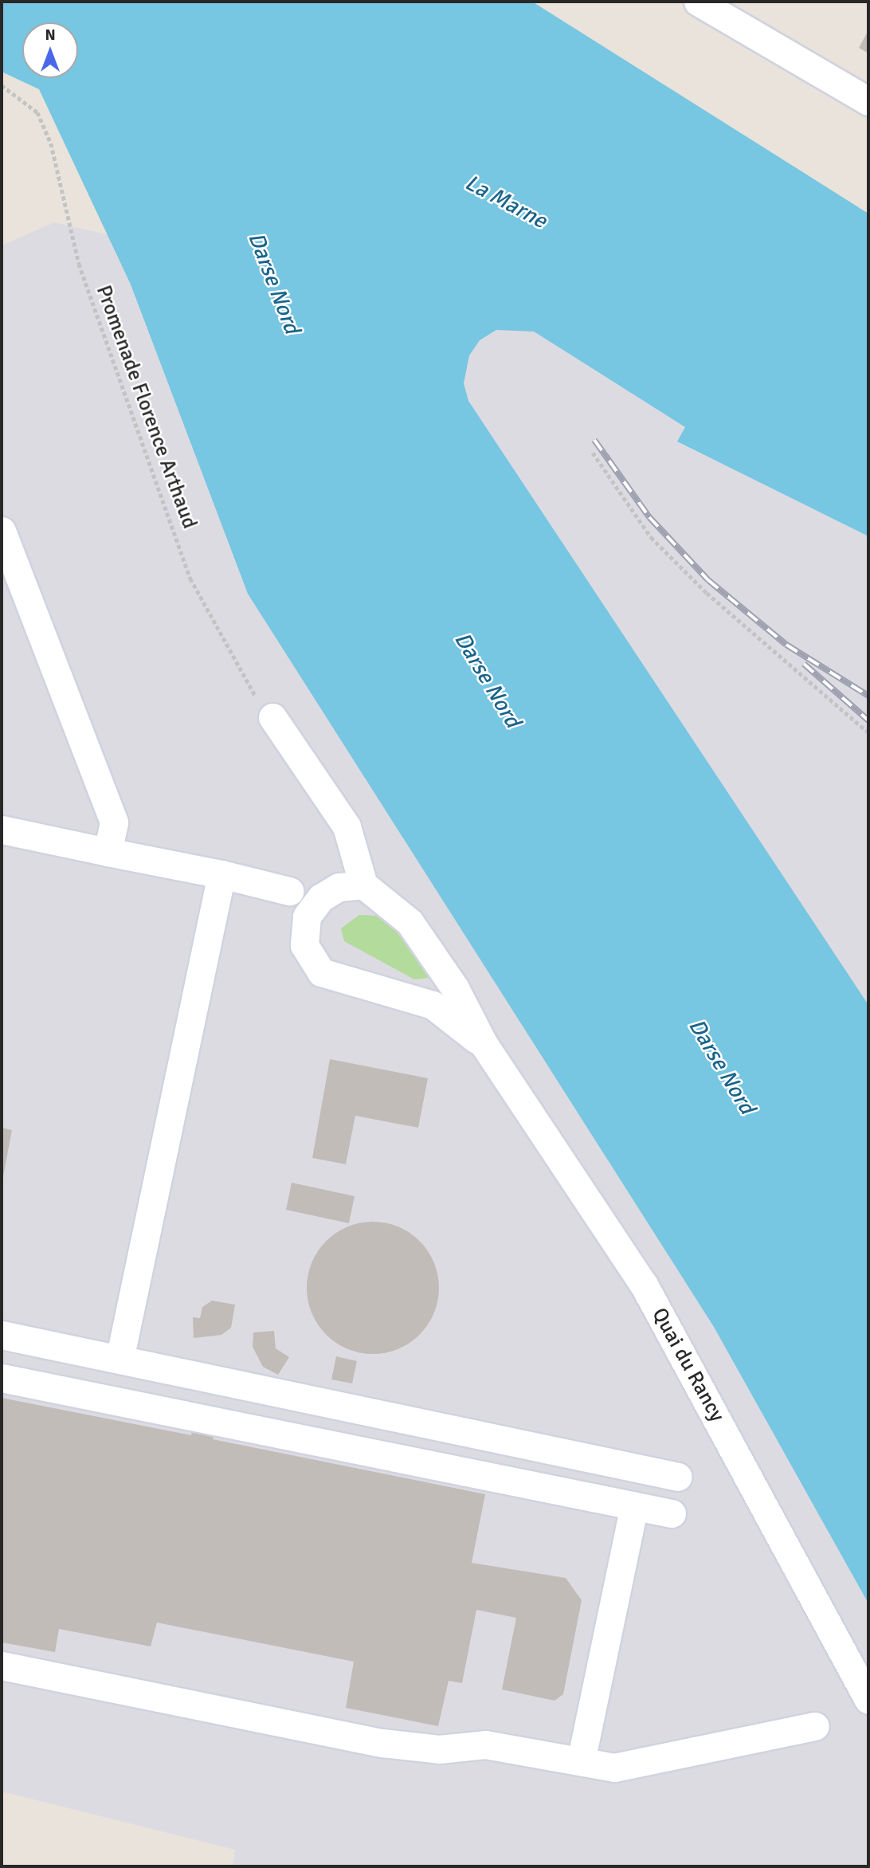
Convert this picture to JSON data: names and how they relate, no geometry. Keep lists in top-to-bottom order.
{
  "streets": {
    "street": ["Quai du Rancy"],
    "path": ["Promenade Florence Arthaud"]
  },
  "water": ["La Marne", "Darse Nord"],
  "north": "top"
}
